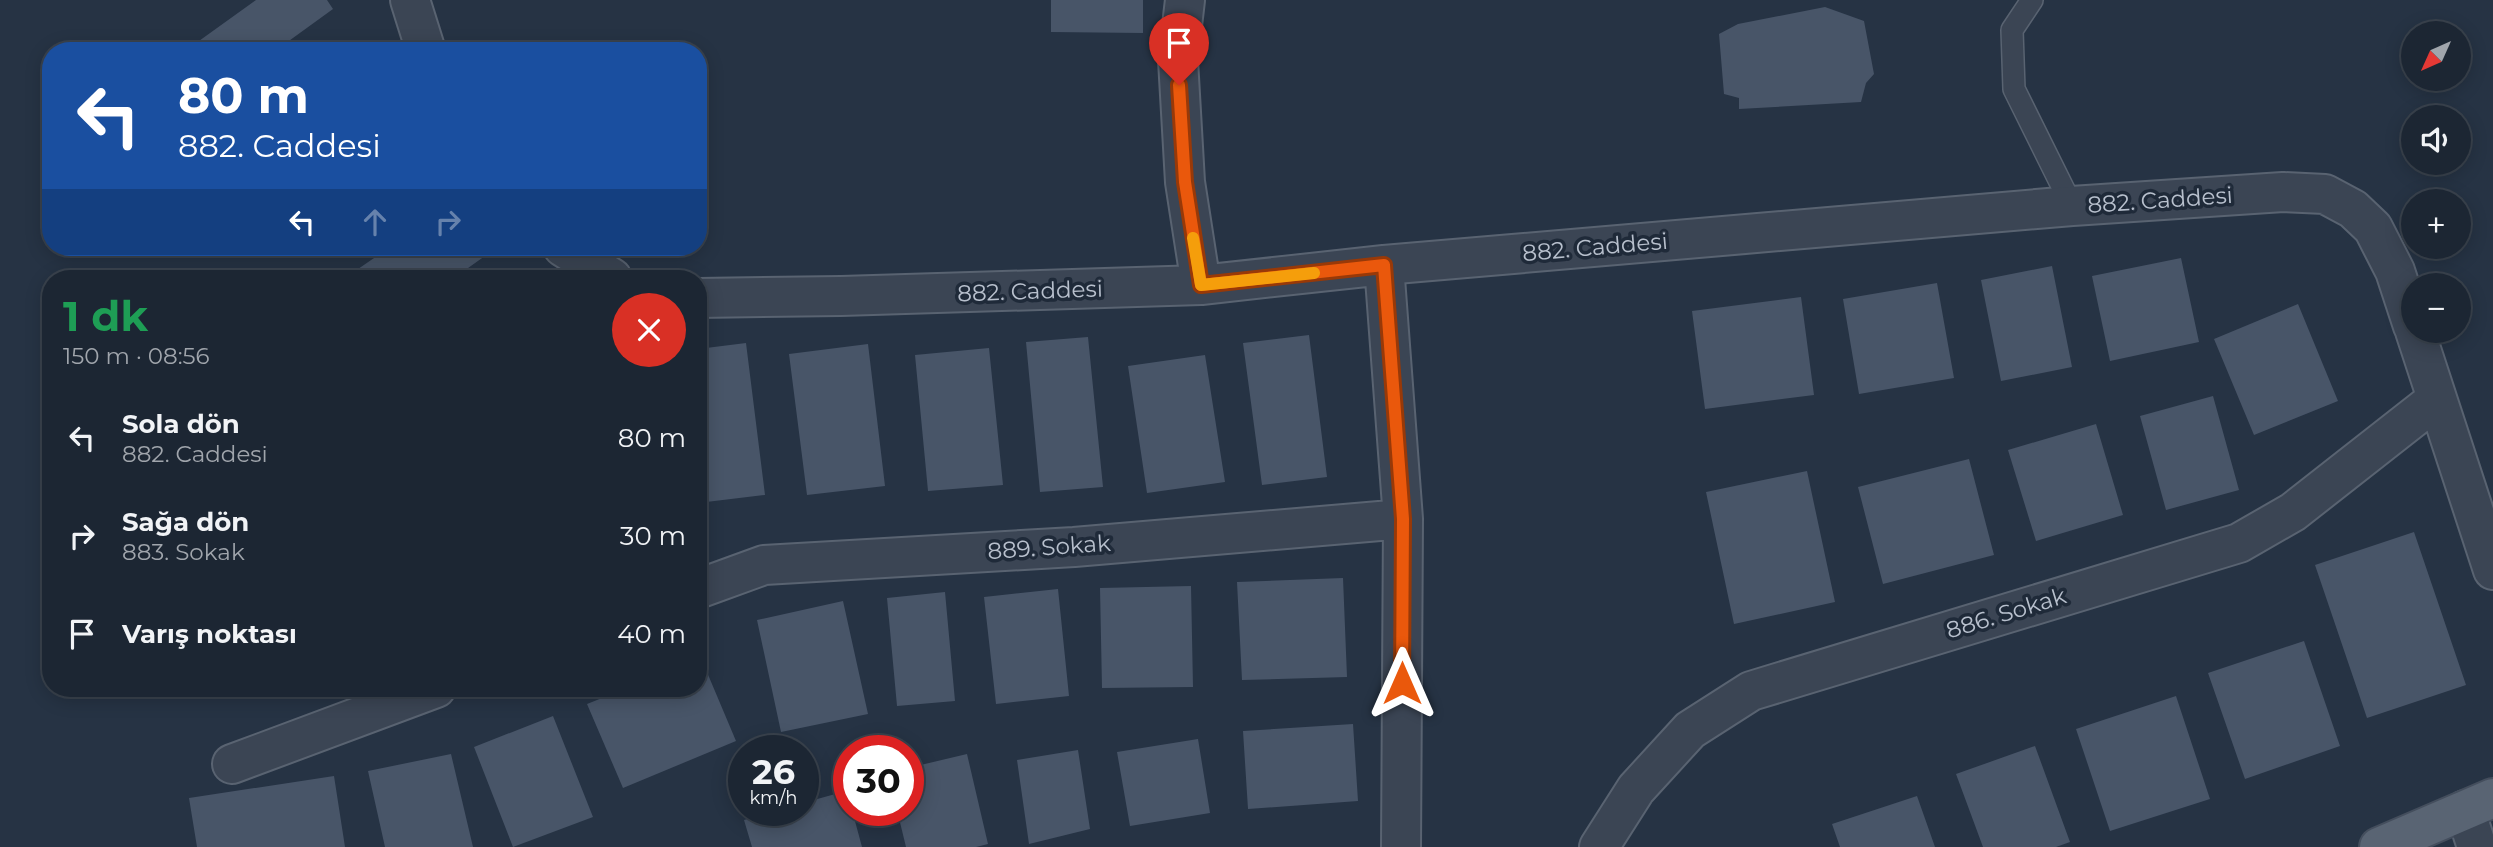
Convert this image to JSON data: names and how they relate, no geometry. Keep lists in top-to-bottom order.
{
  "streets": {
    "street": ["882. Caddesi", "889. Sokak", "886. Sokak"]
  },
  "crossings": [
    ["882. Caddesi", "886. Sokak"]
  ],
  "north": "bottom left",
  "page": {
    "map_buttons": ["+", "−"],
    "turn": ["80 m", "882. Caddesi"],
    "heading": ["1 dk", "150 m · 08:56"],
    "list": [
      {
        "name": "Sola dön",
        "note": "882. Caddesi",
        "value": "80 m"
      },
      {
        "name": "Sağa dön",
        "note": "883. Sokak",
        "value": "30 m"
      },
      {
        "name": "Varış noktası",
        "value": "40 m"
      }
    ],
    "speed": "26 km/h",
    "limit": "30"
  }
}
